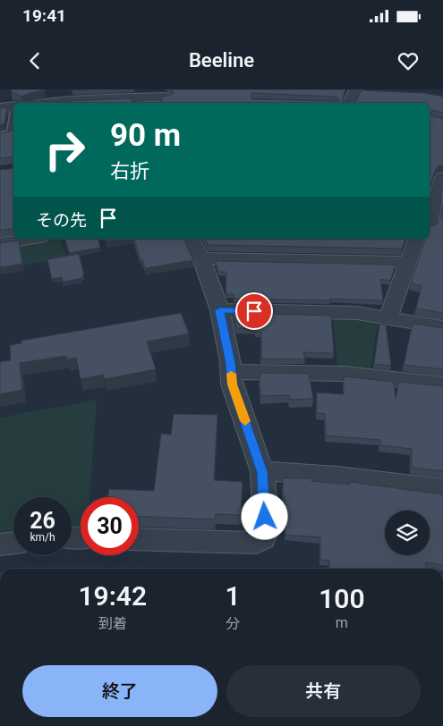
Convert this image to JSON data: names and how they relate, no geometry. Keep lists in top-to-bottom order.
{
  "page": {
    "status": "19:41",
    "header": "Beeline",
    "turn": ["90 m", "右折"],
    "then": "その先",
    "speed": "26 km/h",
    "limit": "30",
    "eta": [
      "19:42",
      "到着",
      "1",
      "分",
      "100",
      "m"
    ],
    "buttons": ["終了", "共有"]
  }
}
